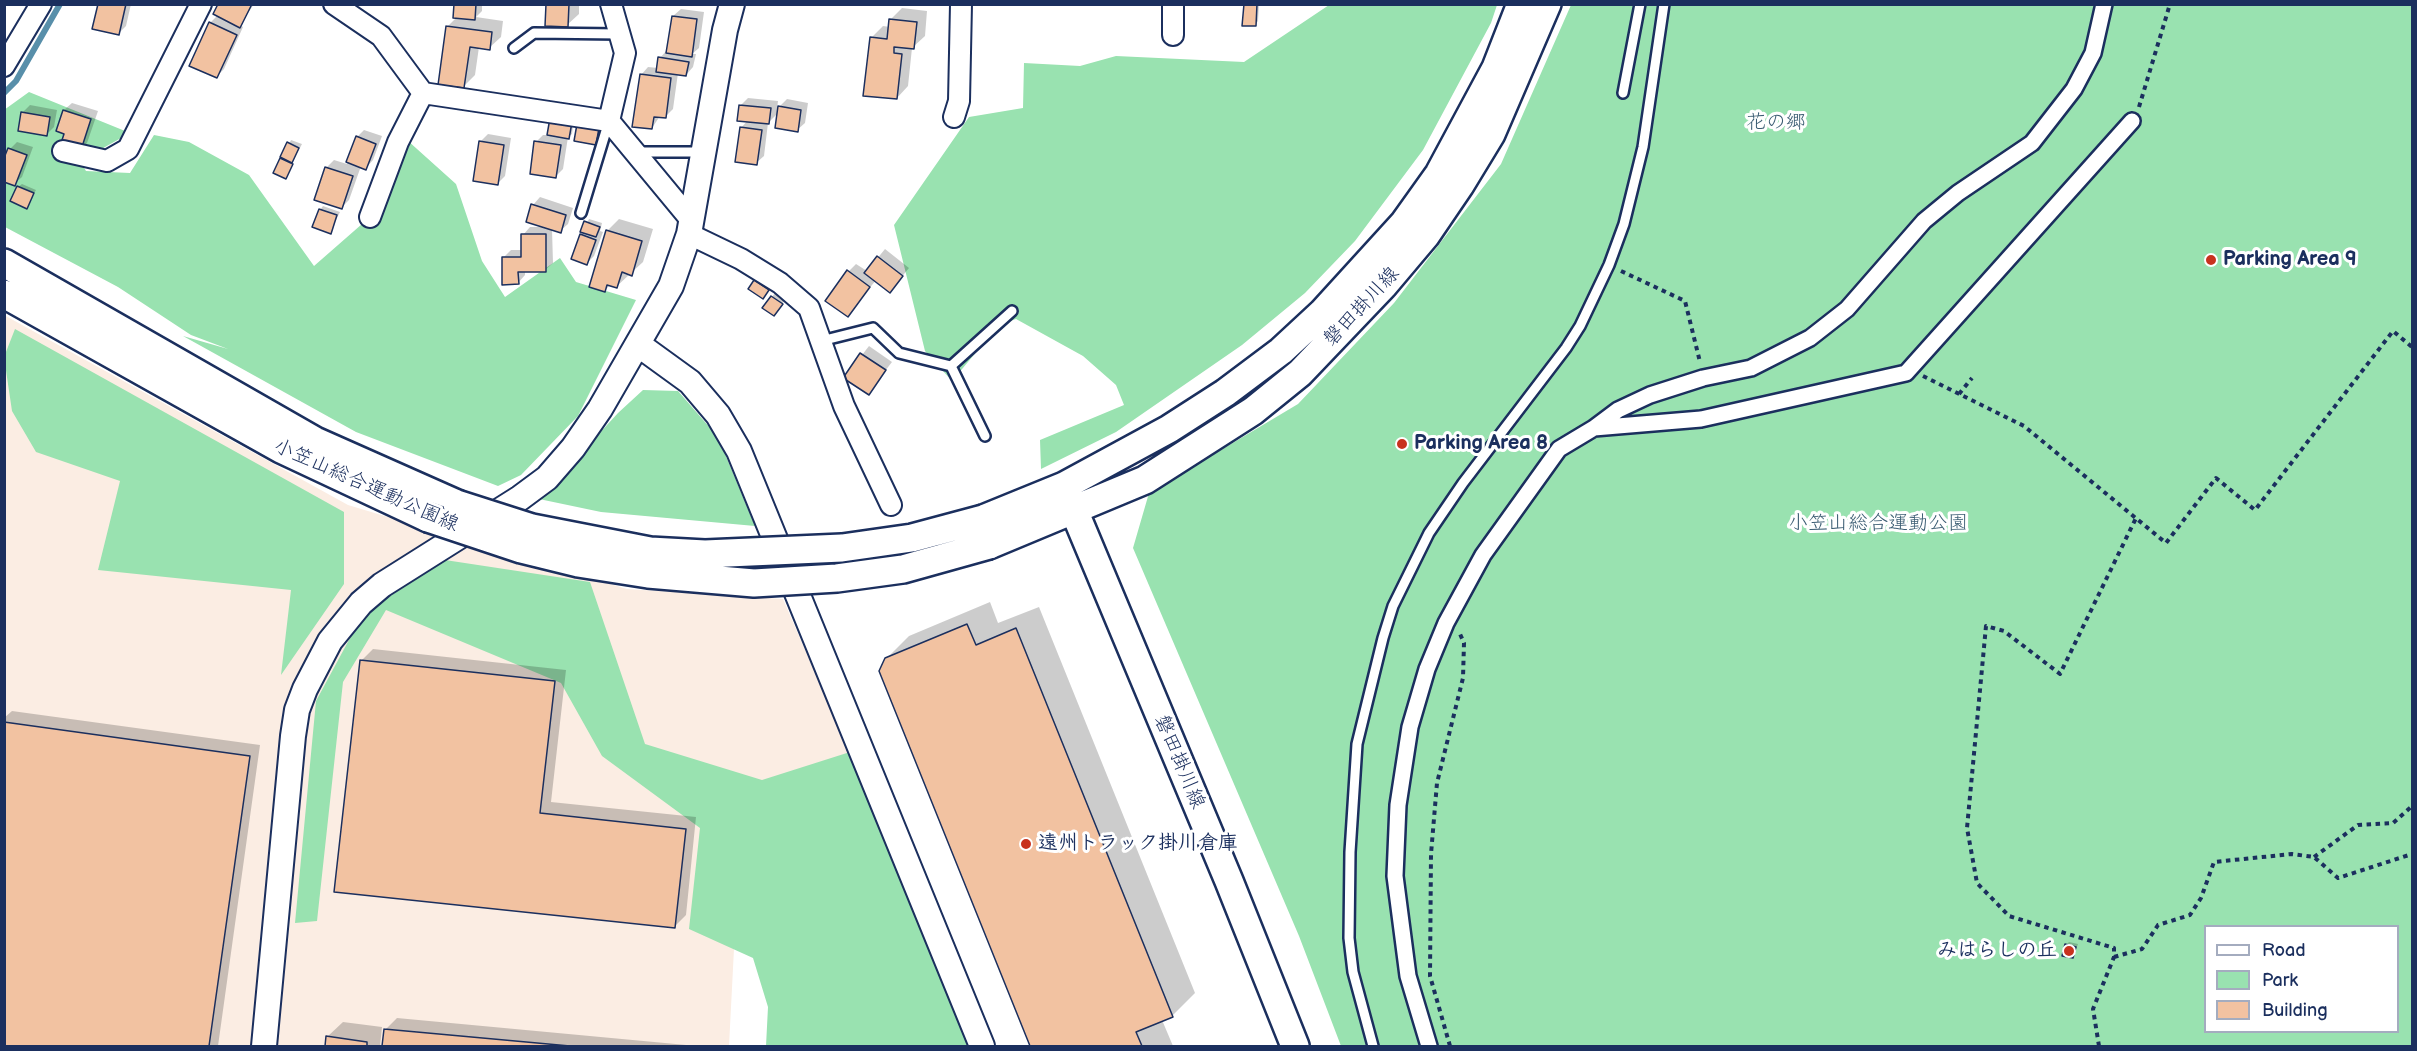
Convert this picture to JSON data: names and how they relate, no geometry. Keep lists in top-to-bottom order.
{
  "streets": {
    "main road": ["磐田掛川線", "小笠山総合運動公園線"]
  },
  "crossings": [
    ["磐田掛川線", "小笠山総合運動公園線"]
  ],
  "parks": ["花の郷", "小笠山総合運動公園"],
  "places": [
    "Parking Area 9",
    "Parking Area 8",
    "遠州トラック掛川倉庫",
    "みはらしの丘"
  ],
  "legend": ["Road", "Park", "Building"]
}
